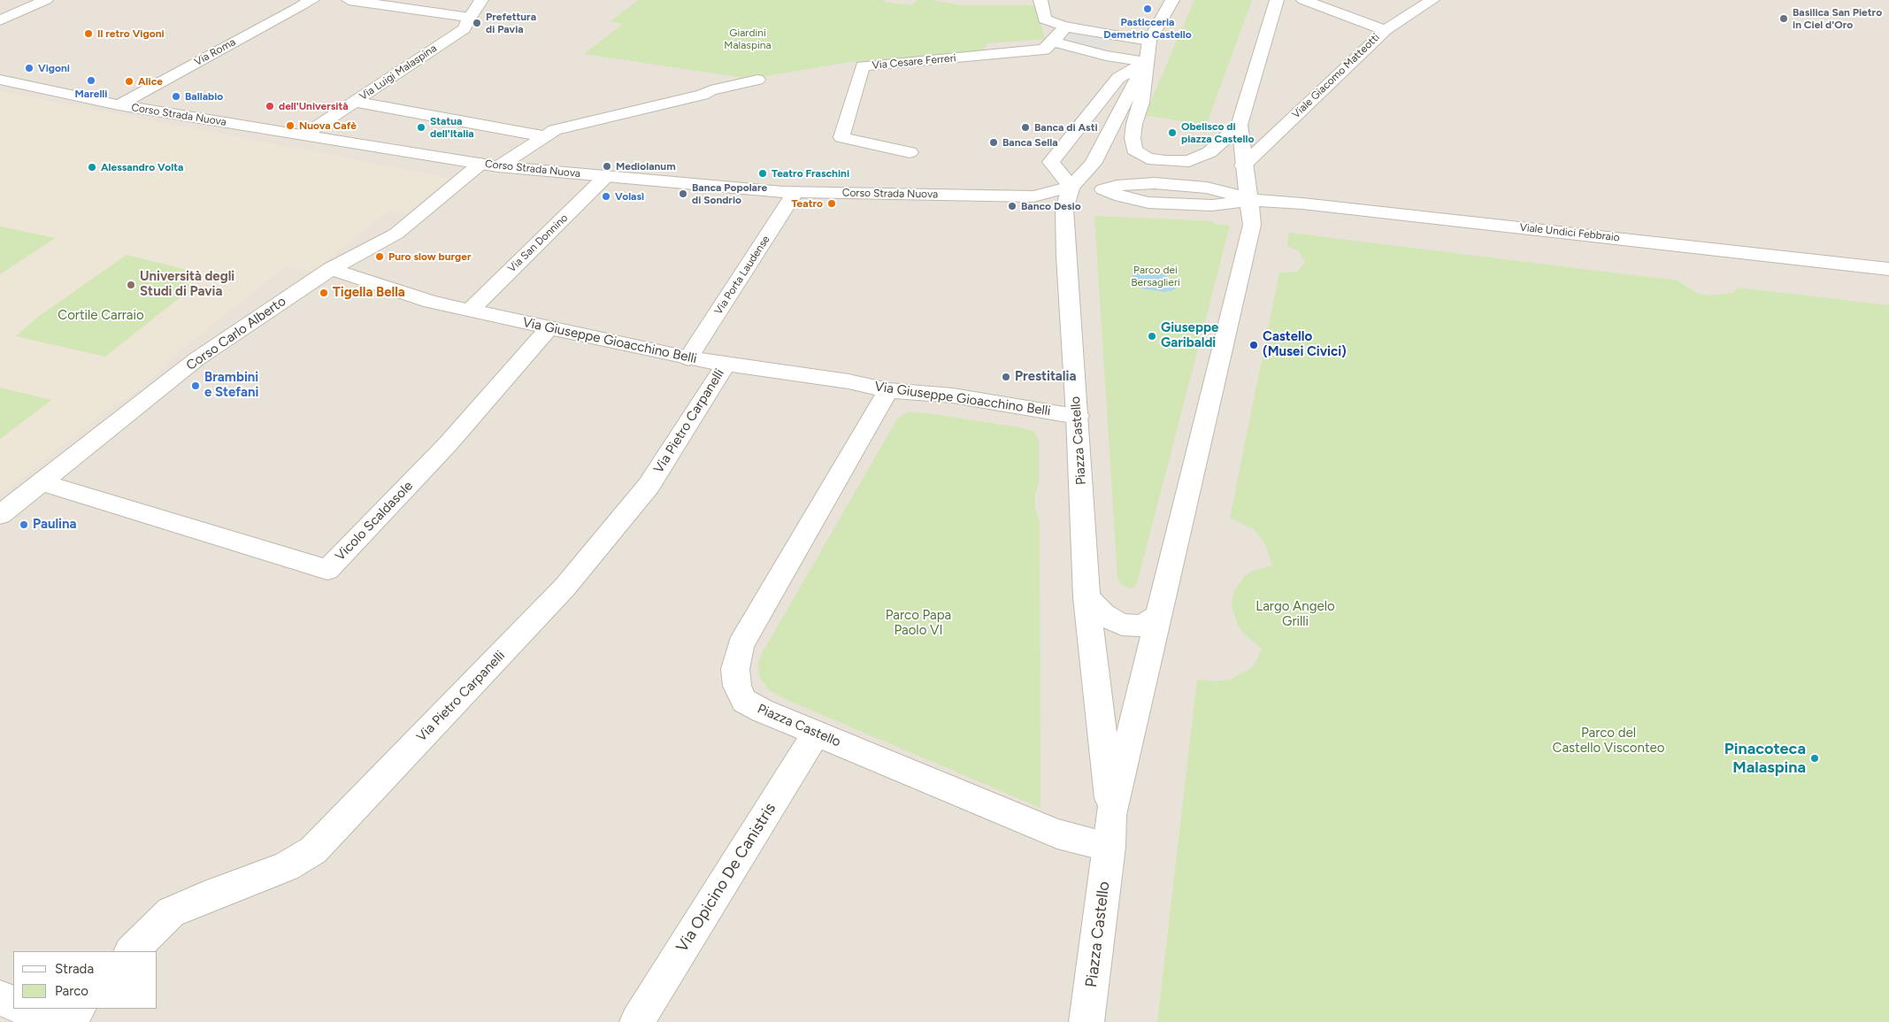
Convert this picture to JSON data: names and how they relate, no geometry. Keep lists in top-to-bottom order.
{
  "streets": {
    "street": [
      "Via Roma",
      "Via Cesare Ferreri",
      "Via Luigi Malaspina",
      "Viale Giacomo Matteotti",
      "Corso Strada Nuova",
      "Viale Undici Febbraio",
      "Via San Donnino",
      "Via Porta Laudense",
      "Corso Carlo Alberto",
      "Via Giuseppe Gioacchino Belli",
      "Via Pietro Carpanelli",
      "Piazza Castello",
      "Vicolo Scaldasole",
      "Via Opicino De Canistris"
    ]
  },
  "crossings": [
    ["Via Roma", "Corso Strada Nuova"],
    ["Via Luigi Malaspina", "Corso Strada Nuova"],
    ["Corso Strada Nuova", "Via San Donnino"],
    ["Corso Strada Nuova", "Via Porta Laudense"],
    ["Corso Strada Nuova", "Corso Carlo Alberto"],
    ["Corso Strada Nuova", "Piazza Castello"],
    ["Viale Undici Febbraio", "Piazza Castello"],
    ["Via San Donnino", "Via Giuseppe Gioacchino Belli"],
    ["Via Porta Laudense", "Via Giuseppe Gioacchino Belli"],
    ["Corso Carlo Alberto", "Via Giuseppe Gioacchino Belli"],
    ["Corso Carlo Alberto", "Vicolo Scaldasole"],
    ["Via Giuseppe Gioacchino Belli", "Via Pietro Carpanelli"],
    ["Via Giuseppe Gioacchino Belli", "Piazza Castello"],
    ["Via Giuseppe Gioacchino Belli", "Vicolo Scaldasole"],
    ["Piazza Castello", "Via Opicino De Canistris"]
  ],
  "parks": [
    "Giardini Malaspina",
    "Parco dei Bersaglieri",
    "Cortile Carraio",
    "Largo Angelo Grilli",
    "Parco Papa Paolo VI",
    "Parco del Castello Visconteo"
  ],
  "places": [
    "Pasticceria Demetrio Castello",
    "Basilica San Pietro in Ciel d'Oro",
    "Prefettura di Pavia",
    "Il retro Vigoni",
    "Vigoni",
    "Marelli",
    "Alice",
    "Ballabio",
    "dell'Università",
    "Nuova Cafè",
    "Statua dell'Italia",
    "Banca di Asti",
    "Obelisco di piazza Castello",
    "Banca Sella",
    "Mediolanum",
    "Alessandro Volta",
    "Teatro Fraschini",
    "Banca Popolare di Sondrio",
    "Volasì",
    "Teatro",
    "Banco Desio",
    "Puro slow burger",
    "Università degli Studi di Pavia",
    "Tigella Bella",
    "Giuseppe Garibaldi",
    "Castello (Musei Civici)",
    "Prestitalia",
    "Brambini e Stefani",
    "Paulina",
    "Pinacoteca Malaspina"
  ],
  "legend": ["Strada", "Parco"]
}
